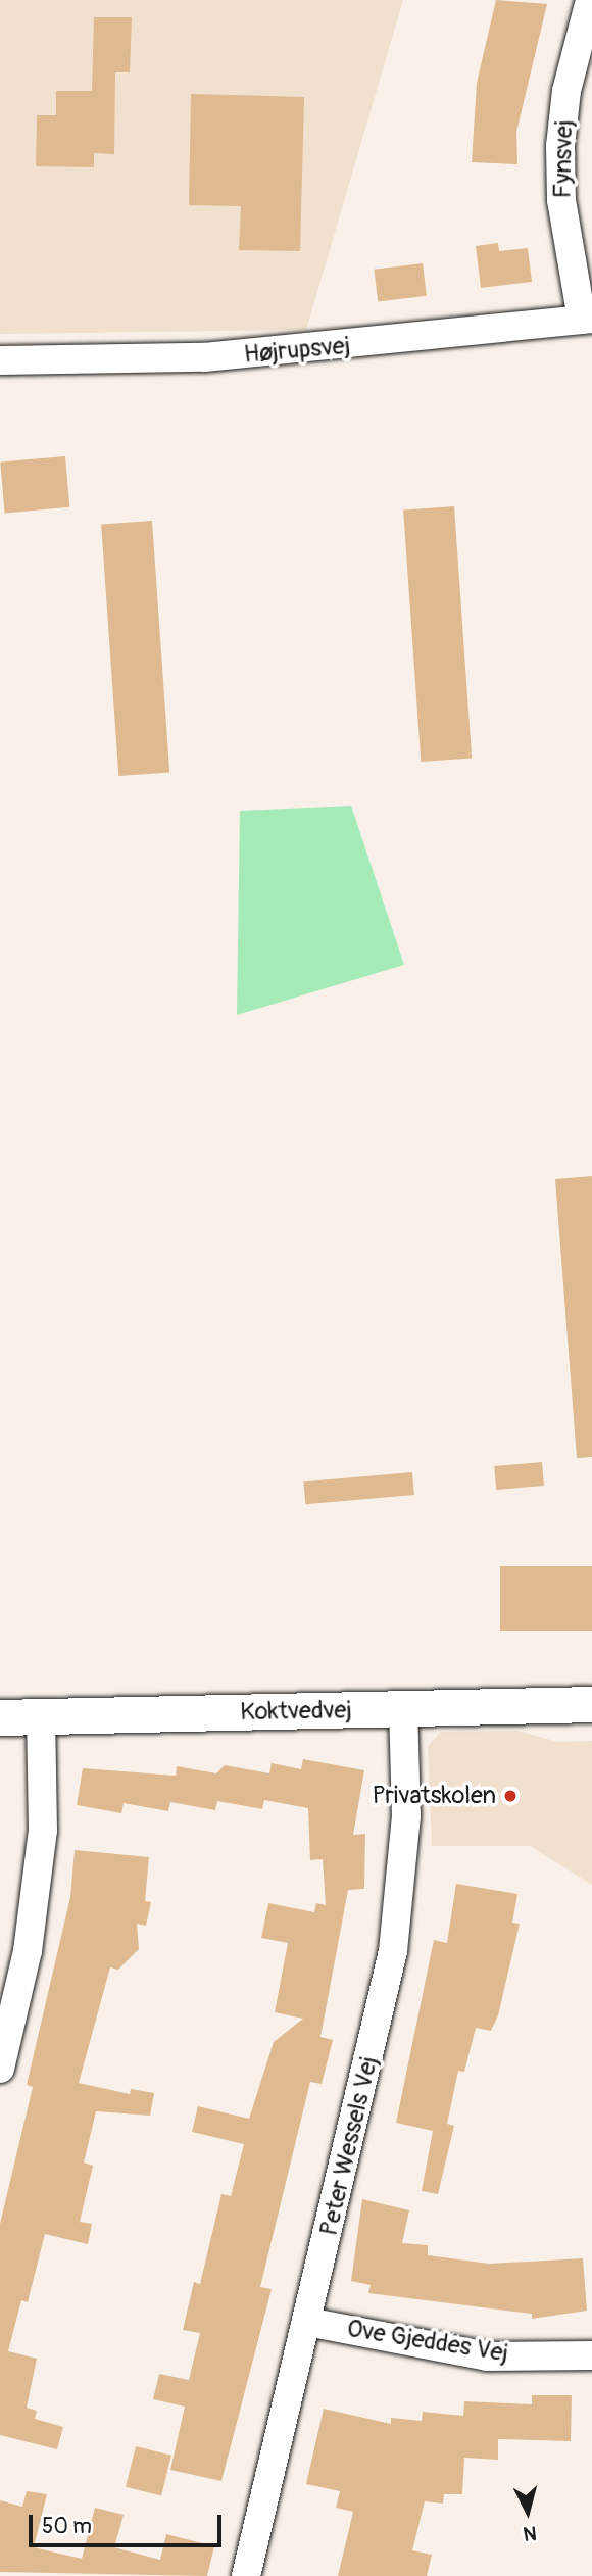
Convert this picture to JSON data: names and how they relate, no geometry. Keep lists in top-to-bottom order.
{
  "streets": {
    "street": [
      "Fynsvej",
      "Højrupsvej",
      "Koktvedvej",
      "Peter Wessels Vej",
      "Ove Gjeddes Vej"
    ]
  },
  "crossings": [
    ["Fynsvej", "Højrupsvej"],
    ["Koktvedvej", "Peter Wessels Vej"],
    ["Peter Wessels Vej", "Ove Gjeddes Vej"]
  ],
  "places": ["Privatskolen"],
  "scale_bar": "50 m",
  "north": "bottom"
}
